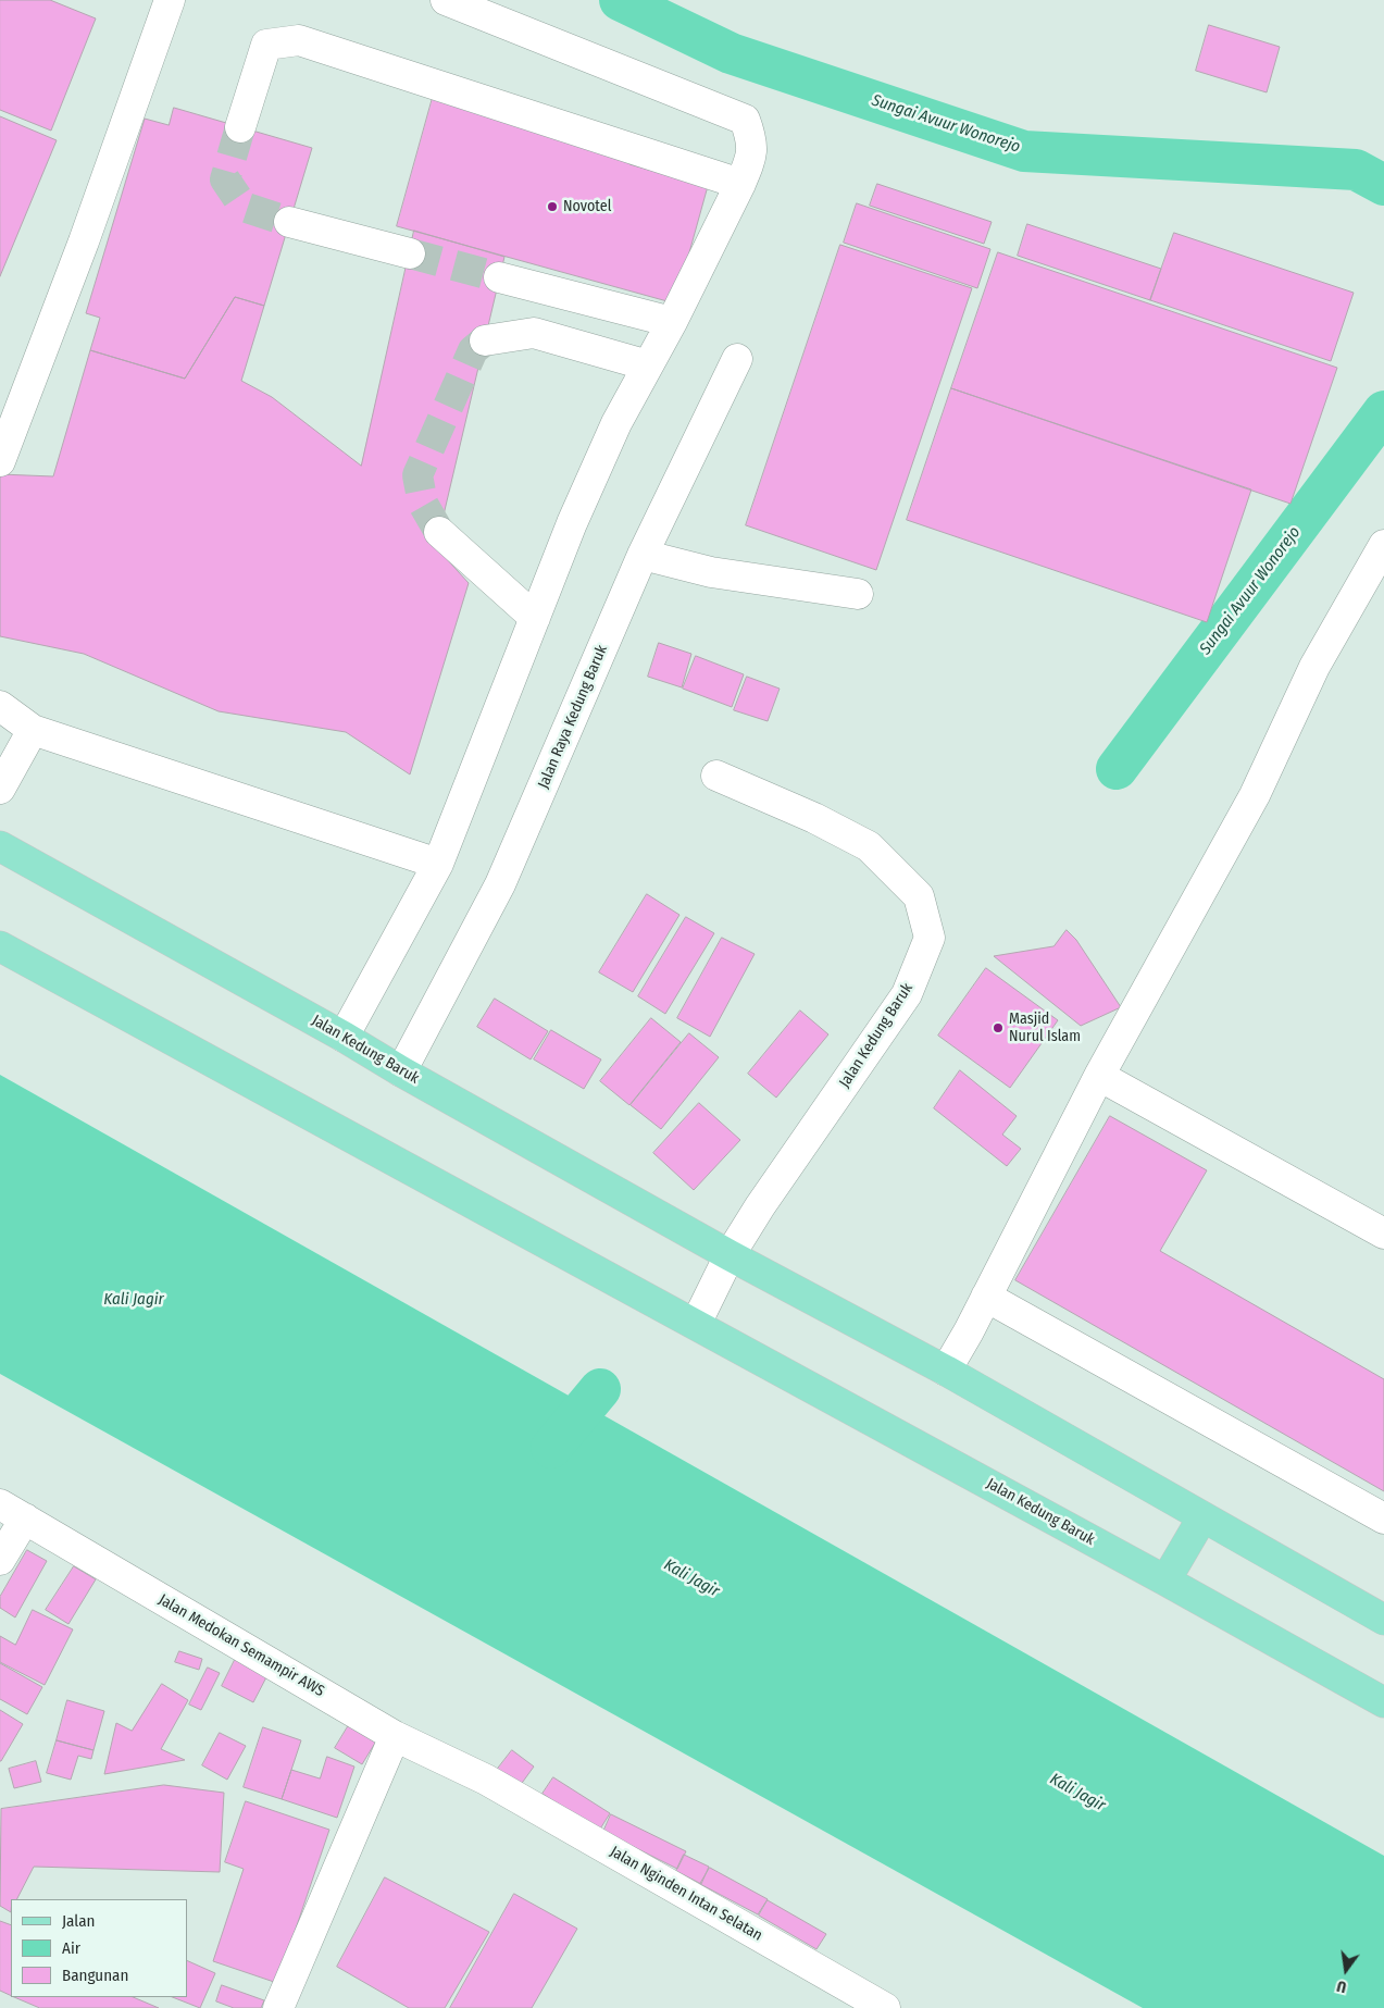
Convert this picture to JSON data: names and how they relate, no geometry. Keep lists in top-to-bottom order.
{
  "streets": {
    "main road": ["Jalan Kedung Baruk"],
    "street": ["Jalan Raya Kedung Baruk", "Jalan Medokan Semampir AWS", "Jalan Nginden Intan Selatan"]
  },
  "crossings": [
    ["Jalan Raya Kedung Baruk", "Jalan Kedung Baruk"],
    ["Jalan Medokan Semampir AWS", "Jalan Nginden Intan Selatan"]
  ],
  "water": ["Sungai Avuur Wonorejo", "Kali Jagir"],
  "places": ["Novotel", "Masjid Nurul Islam"],
  "legend": ["Jalan", "Air", "Bangunan"],
  "north": "bottom"
}
